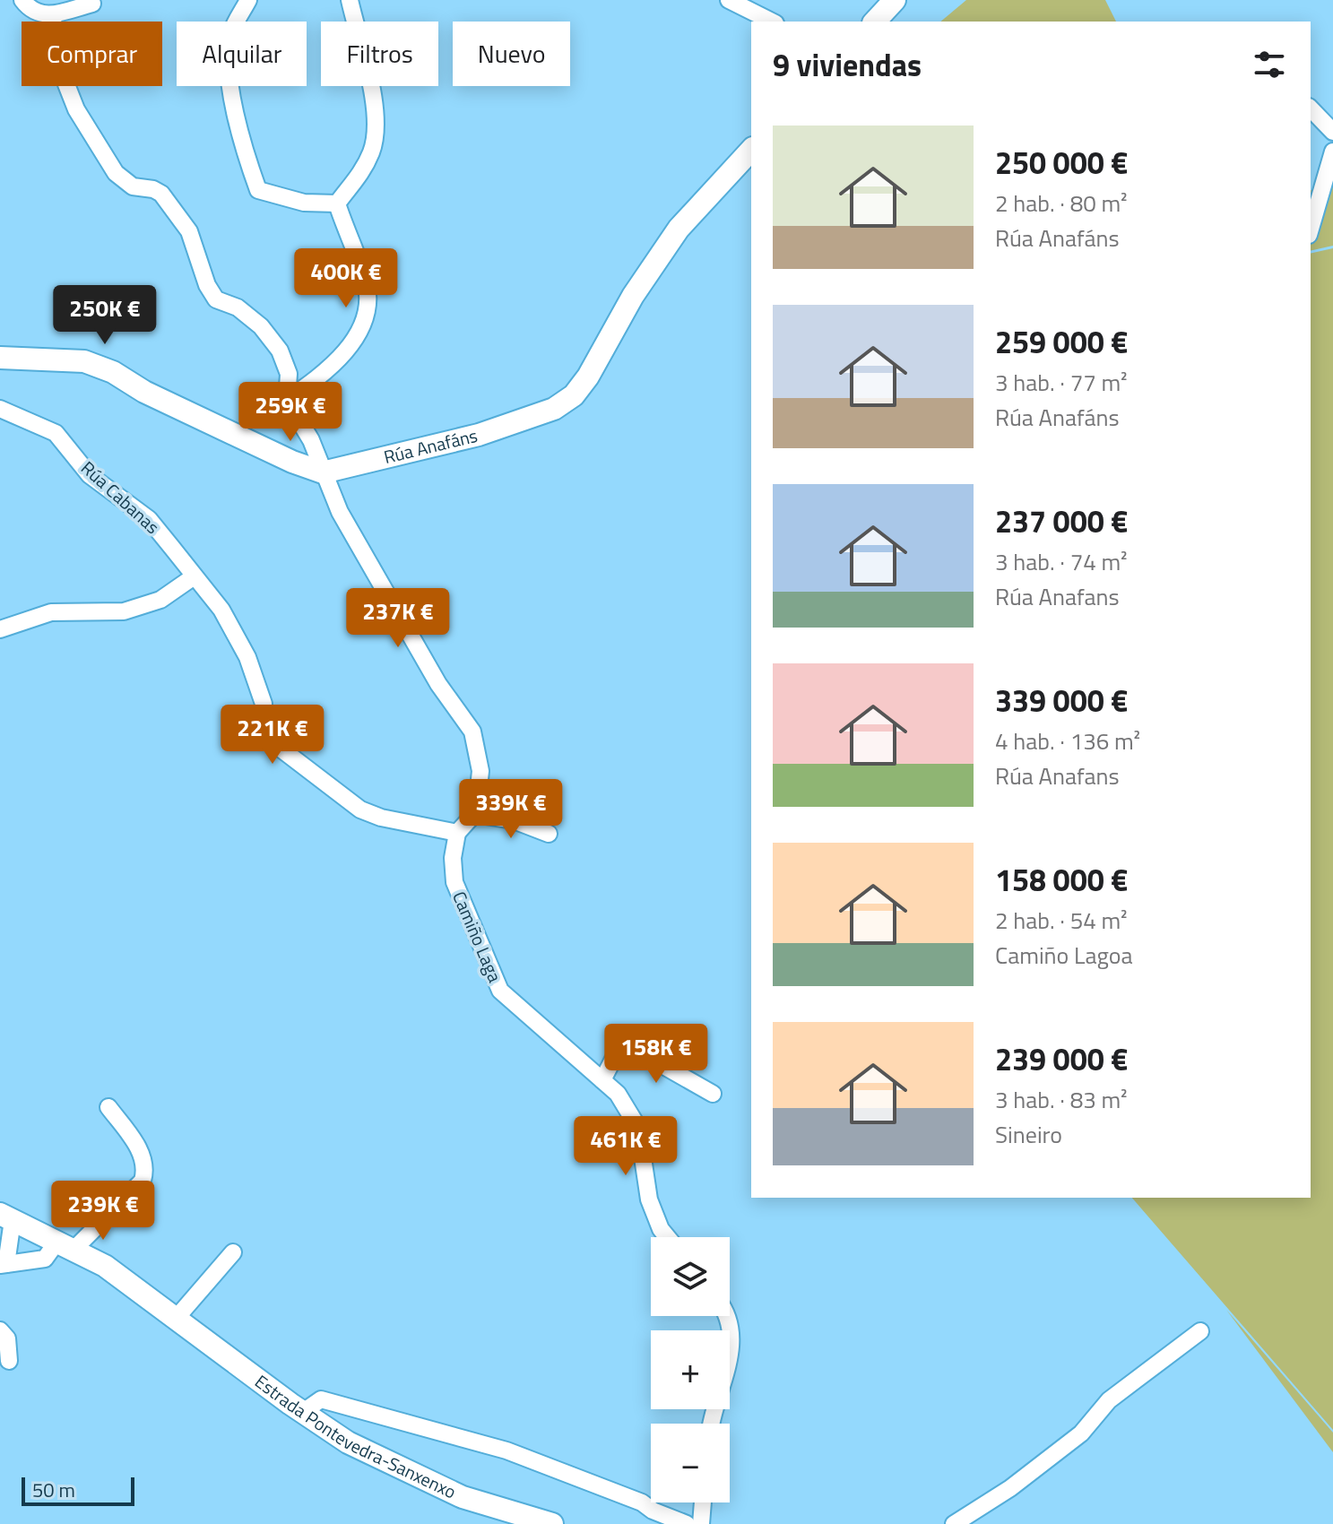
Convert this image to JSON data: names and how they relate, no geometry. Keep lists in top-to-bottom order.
{
  "streets": {
    "street": [
      "Rúa Anafáns",
      "Rúa Cabanas",
      "Camiño Laga",
      "Estrada Pontevedra-Sanxenxo"
    ]
  },
  "crossings": [
    ["Rúa Cabanas", "Camiño Laga"]
  ],
  "scale_bar": "50 m",
  "page": {
    "chip": [
      "Comprar",
      "Alquilar",
      "Filtros",
      "Nuevo"
    ],
    "heading": "9 viviendas",
    "list": [
      {
        "name": "250 000 €",
        "note": "2 hab. · 80 m² · Rúa Anafáns"
      },
      {
        "name": "259 000 €",
        "note": "3 hab. · 77 m² · Rúa Anafáns"
      },
      {
        "name": "237 000 €",
        "note": "3 hab. · 74 m² · Rúa Anafans"
      },
      {
        "name": "339 000 €",
        "note": "4 hab. · 136 m² · Rúa Anafans"
      },
      {
        "name": "158 000 €",
        "note": "2 hab. · 54 m² · Camiño Lagoa"
      },
      {
        "name": "239 000 €",
        "note": "3 hab. · 83 m² · Sineiro"
      }
    ],
    "price": [
      "400K €",
      "250K €",
      "259K €",
      "237K €",
      "221K €",
      "339K €",
      "158K €",
      "461K €",
      "239K €"
    ],
    "map_buttons": ["+", "−"],
    "scale": "50 m"
  }
}
